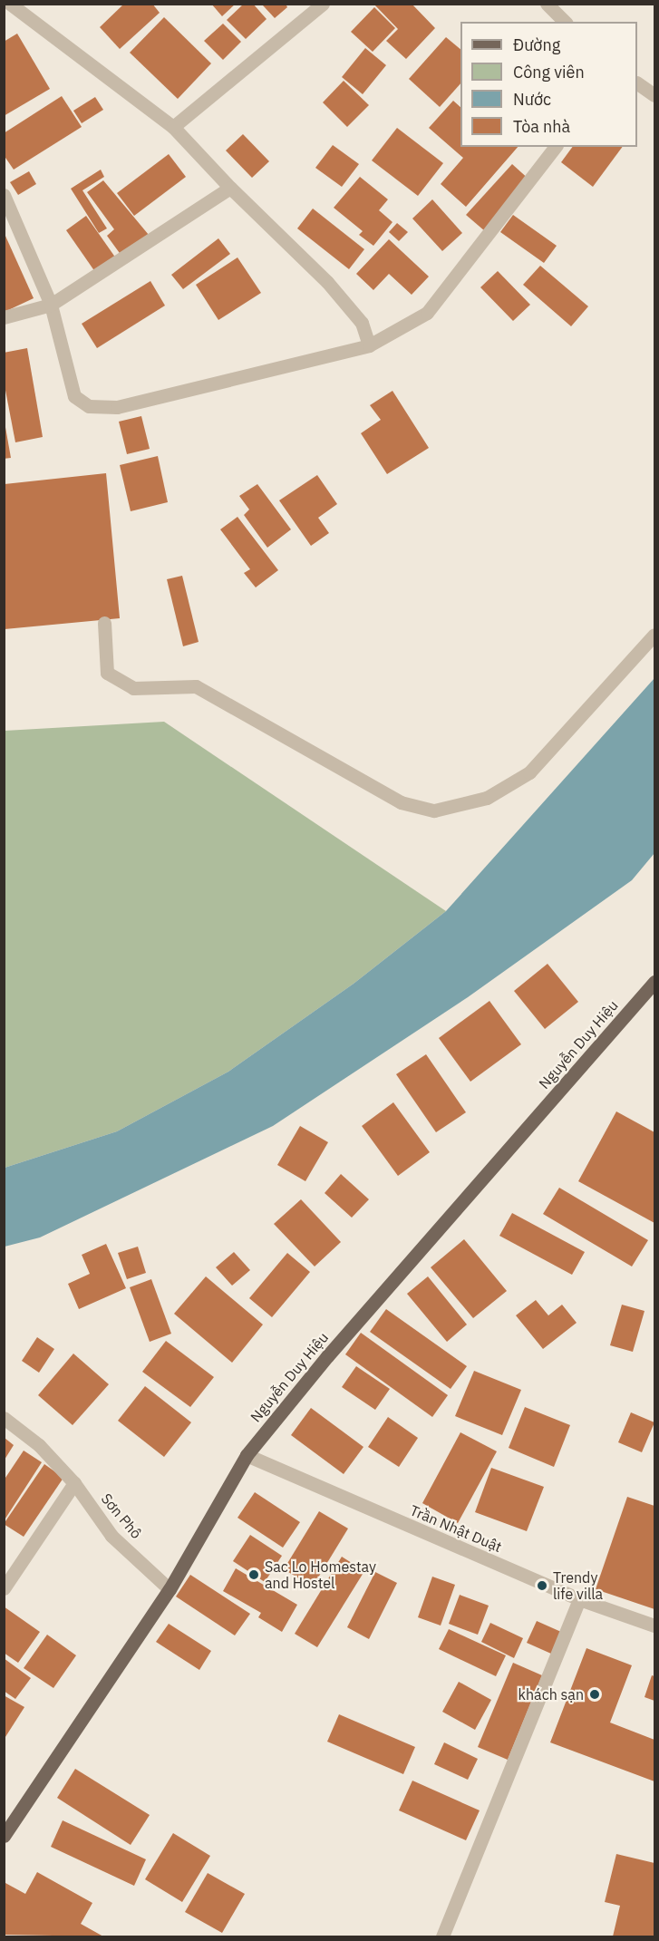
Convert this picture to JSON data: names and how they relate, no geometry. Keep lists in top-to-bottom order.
{
  "streets": {
    "main road": ["Nguyễn Duy Hiệu"],
    "street": ["Sơn Phô", "Trần Nhật Duật"]
  },
  "crossings": [
    ["Nguyễn Duy Hiệu", "Sơn Phô"],
    ["Nguyễn Duy Hiệu", "Trần Nhật Duật"]
  ],
  "places": ["Sac Lo Homestay and Hostel", "Trendy life villa", "khách sạn"],
  "legend": [
    "Đường",
    "Công viên",
    "Nước",
    "Tòa nhà"
  ]
}
